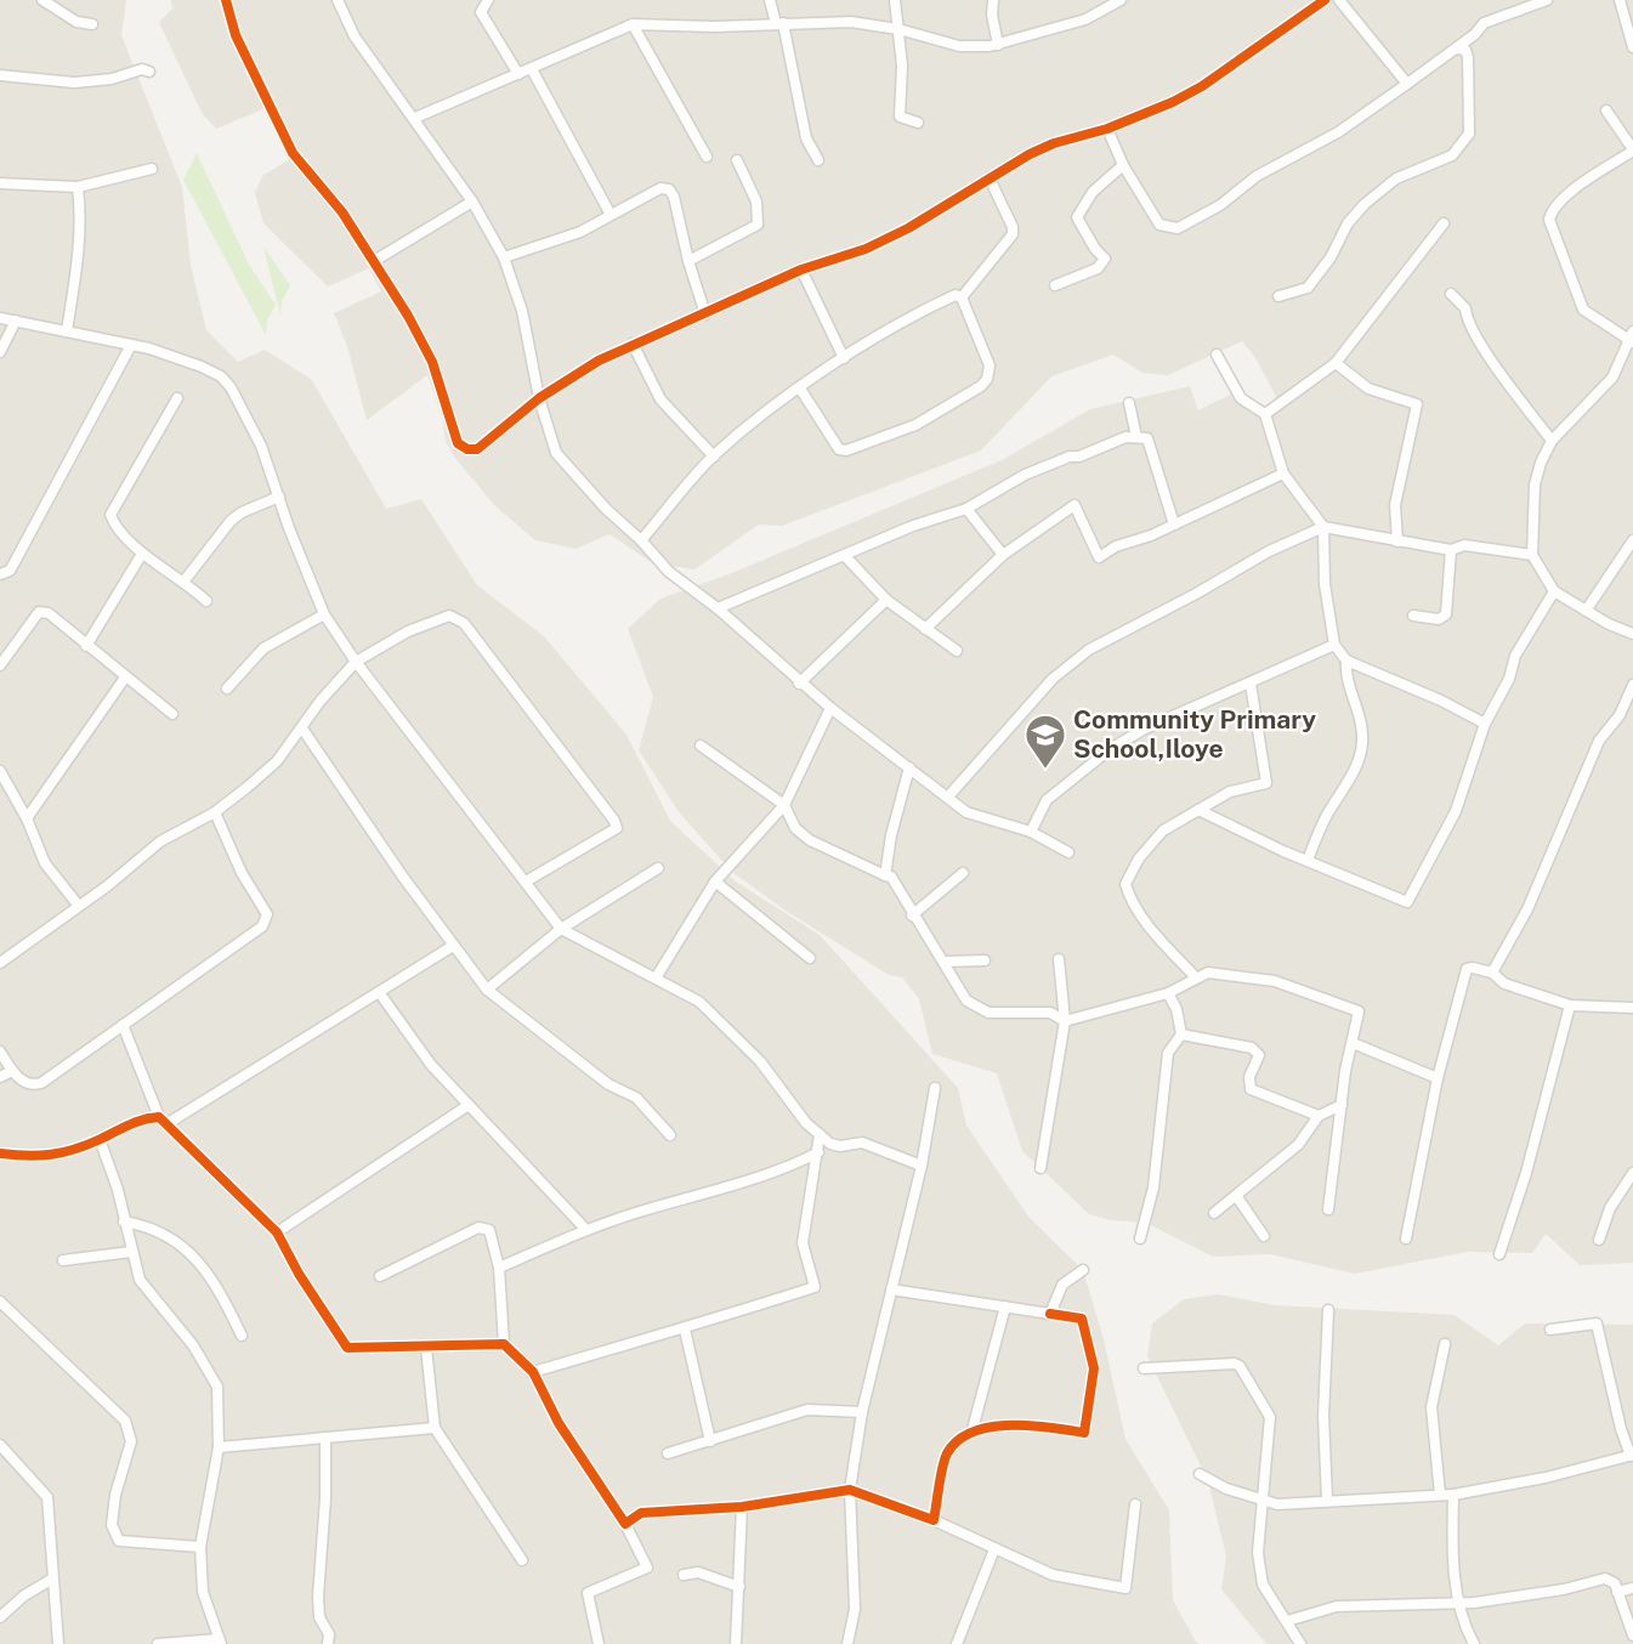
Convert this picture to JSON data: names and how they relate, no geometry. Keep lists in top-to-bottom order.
{
  "places": {
    "school or university": ["Community Primary School,Iloye"]
  }
}
